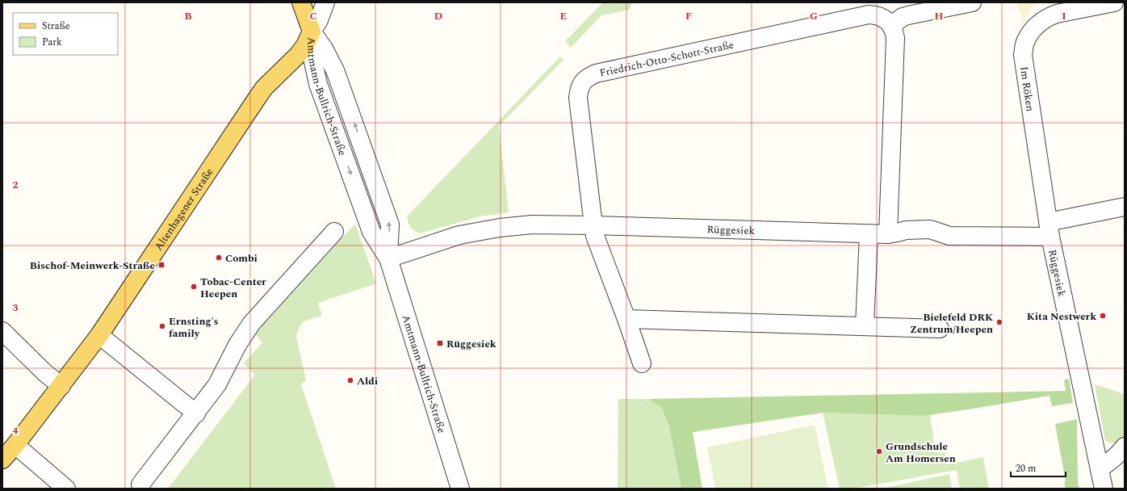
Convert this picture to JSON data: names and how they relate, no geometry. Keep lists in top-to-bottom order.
{
  "streets": {
    "main road": ["Altenhagener Straße"],
    "street": [
      "Friedrich-Otto-Schott-Straße",
      "Im Röken",
      "Amtmann-Bullrich-Straße",
      "Rüggesiek"
    ]
  },
  "crossings": [
    ["Friedrich-Otto-Schott-Straße", "Rüggesiek"],
    ["Im Röken", "Rüggesiek"],
    ["Amtmann-Bullrich-Straße", "Altenhagener Straße"],
    ["Amtmann-Bullrich-Straße", "Rüggesiek"]
  ],
  "places": {
    "other": [
      "Combi",
      "Tobac-Center Heepen",
      "Kita Nestwerk",
      "Bielefeld DRK Zentrum/Heepen",
      "Ernsting's family",
      "Aldi",
      "Grundschule Am Homersen"
    ],
    "transit": ["Bischof-Meinwerk-Straße", "Rüggesiek"]
  },
  "legend": ["Straße", "Park"],
  "scale_bar": "20 m",
  "grid": {
    "columns": [
      "B",
      "C",
      "D",
      "E",
      "F",
      "G",
      "H",
      "I"
    ],
    "rows": ["2", "3", "4"]
  }
}
